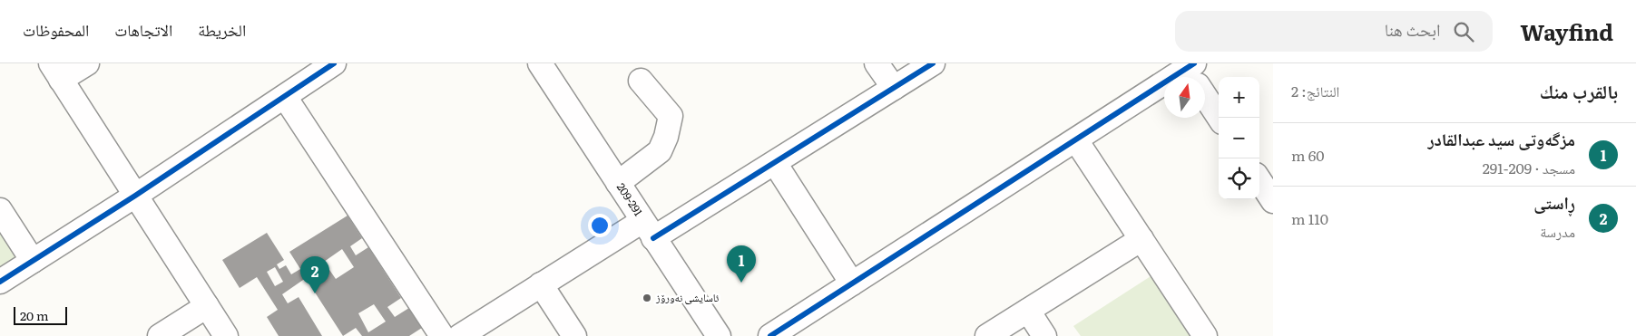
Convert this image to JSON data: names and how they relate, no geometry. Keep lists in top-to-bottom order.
{
  "streets": {
    "street": ["209-291"]
  },
  "places": ["ئاسایشی نەورۆز"],
  "scale_bar": "20 m",
  "north": "top",
  "page": {
    "header": "Wayfind",
    "search": "ابحث هنا",
    "nav": ["الخريطة", "الاتجاهات", "المحفوظات"],
    "heading": ["بالقرب منك", "النتائج: 2"],
    "map_buttons": ["+", "−"],
    "list": [
      {
        "mark": "1",
        "name": "مزگەوتی سید عبدالقادر",
        "note": "مسجد · 209-291",
        "value": "60 m"
      },
      {
        "mark": "2",
        "name": "ڕاستی",
        "note": "مدرسة",
        "value": "110 m"
      }
    ],
    "pins": ["1", "2"],
    "scale": "20 m"
  }
}
